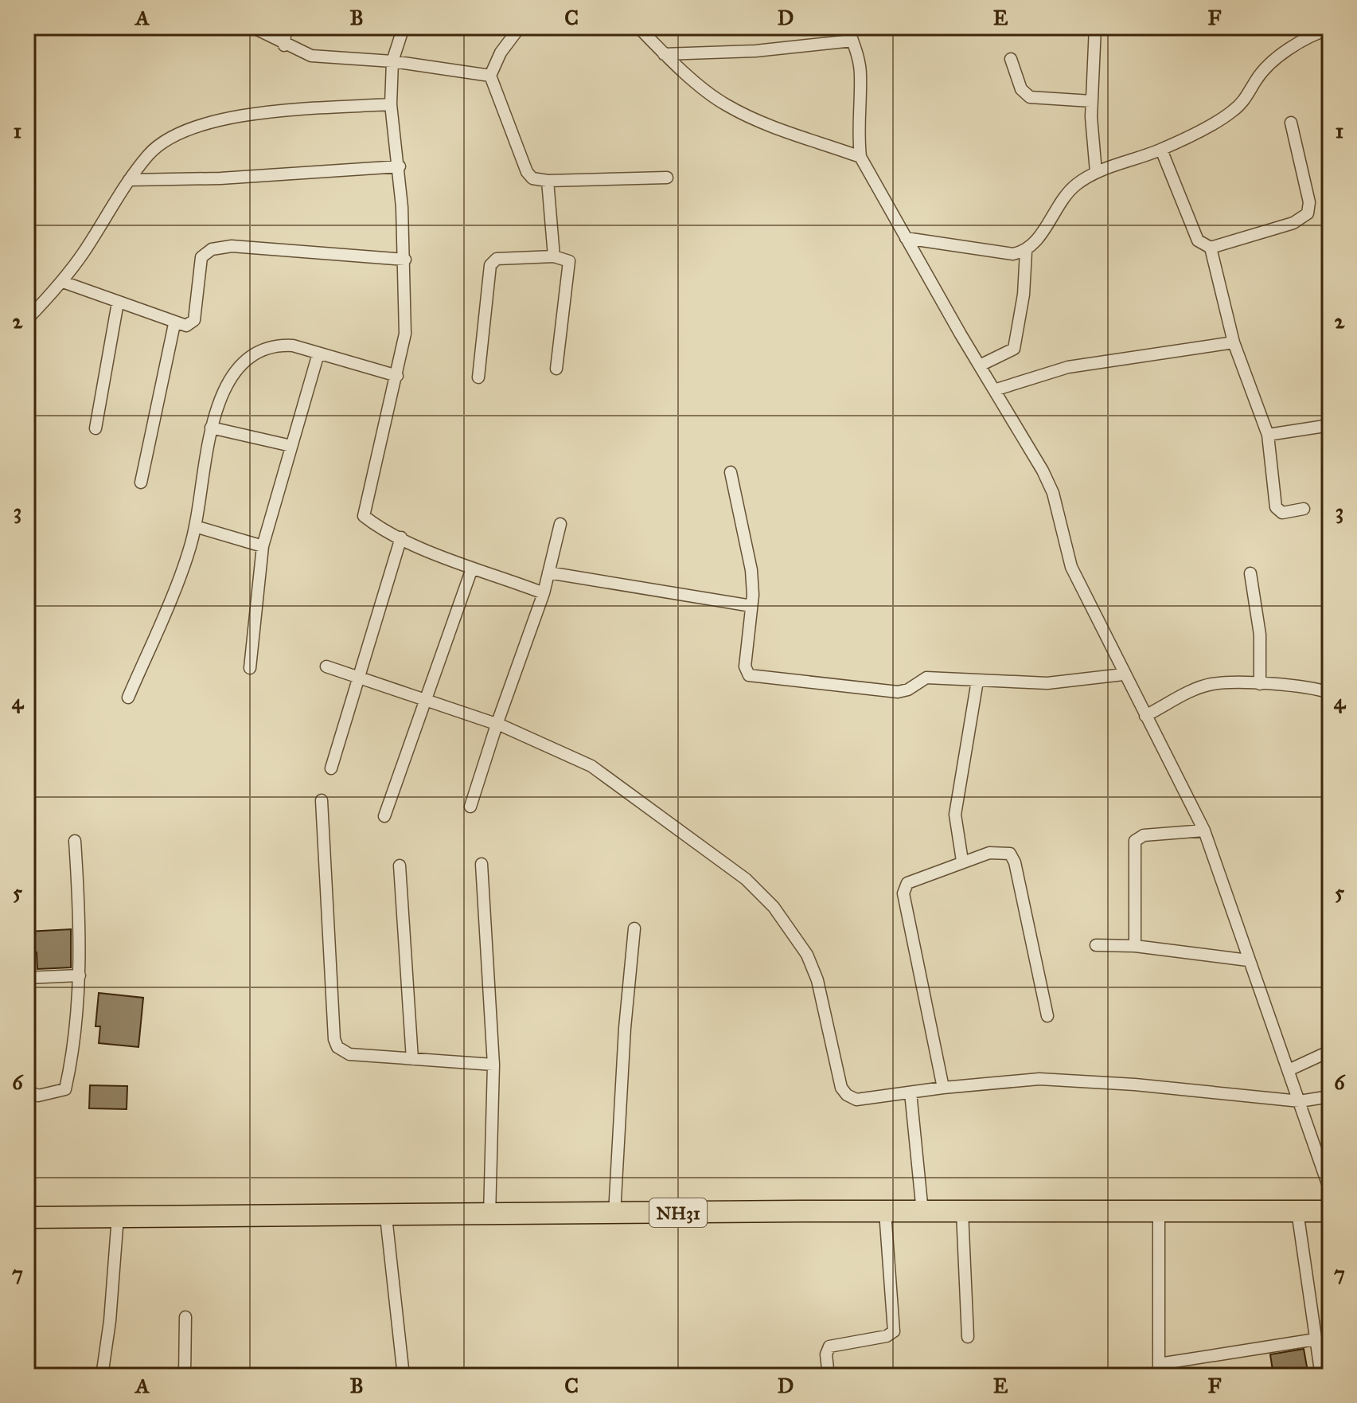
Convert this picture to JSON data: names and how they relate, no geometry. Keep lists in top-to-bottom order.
{
  "streets": {
    "highway": ["NH31"]
  },
  "grid": {
    "columns": [
      "A",
      "B",
      "C",
      "D",
      "E",
      "F"
    ],
    "rows": [
      "1",
      "2",
      "3",
      "4",
      "5",
      "6",
      "7"
    ]
  }
}
